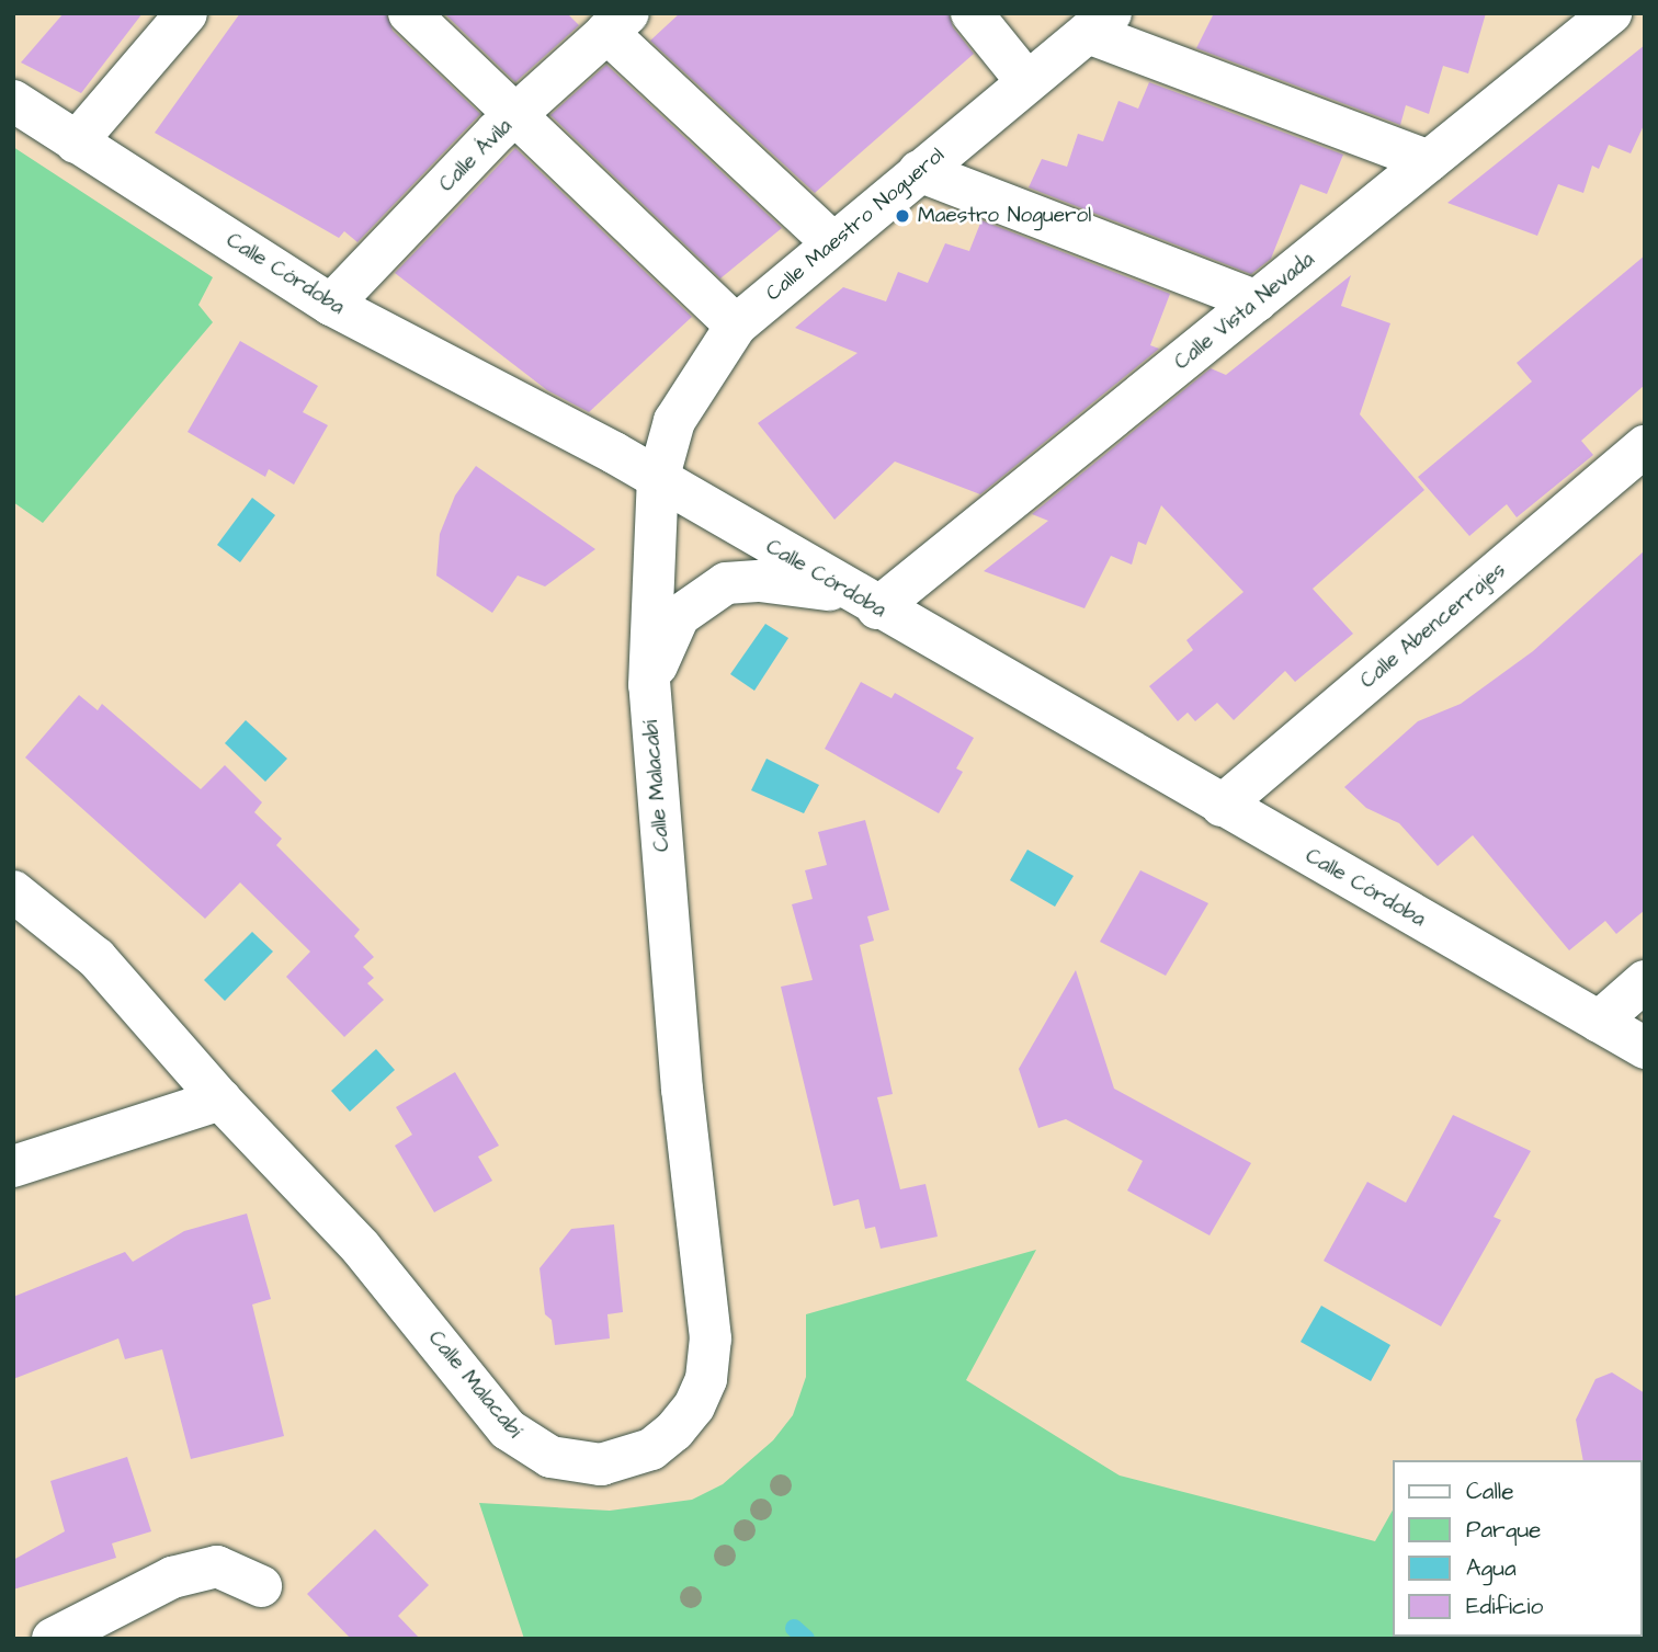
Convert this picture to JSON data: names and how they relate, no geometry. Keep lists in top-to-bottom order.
{
  "streets": {
    "street": [
      "Calle Ávila",
      "Calle Maestro Noguerol",
      "Calle Córdoba",
      "Calle Vista Nevada",
      "Calle Abencerrajes",
      "Calle Malacabí"
    ]
  },
  "crossings": [
    ["Calle Ávila", "Calle Córdoba"],
    ["Calle Maestro Noguerol", "Calle Córdoba"],
    ["Calle Maestro Noguerol", "Calle Malacabí"],
    ["Calle Córdoba", "Calle Vista Nevada"],
    ["Calle Córdoba", "Calle Abencerrajes"],
    ["Calle Córdoba", "Calle Malacabí"],
    ["Calle Vista Nevada", "Calle Malacabí"]
  ],
  "places": ["Maestro Noguerol"],
  "legend": [
    "Calle",
    "Parque",
    "Agua",
    "Edificio"
  ]
}
